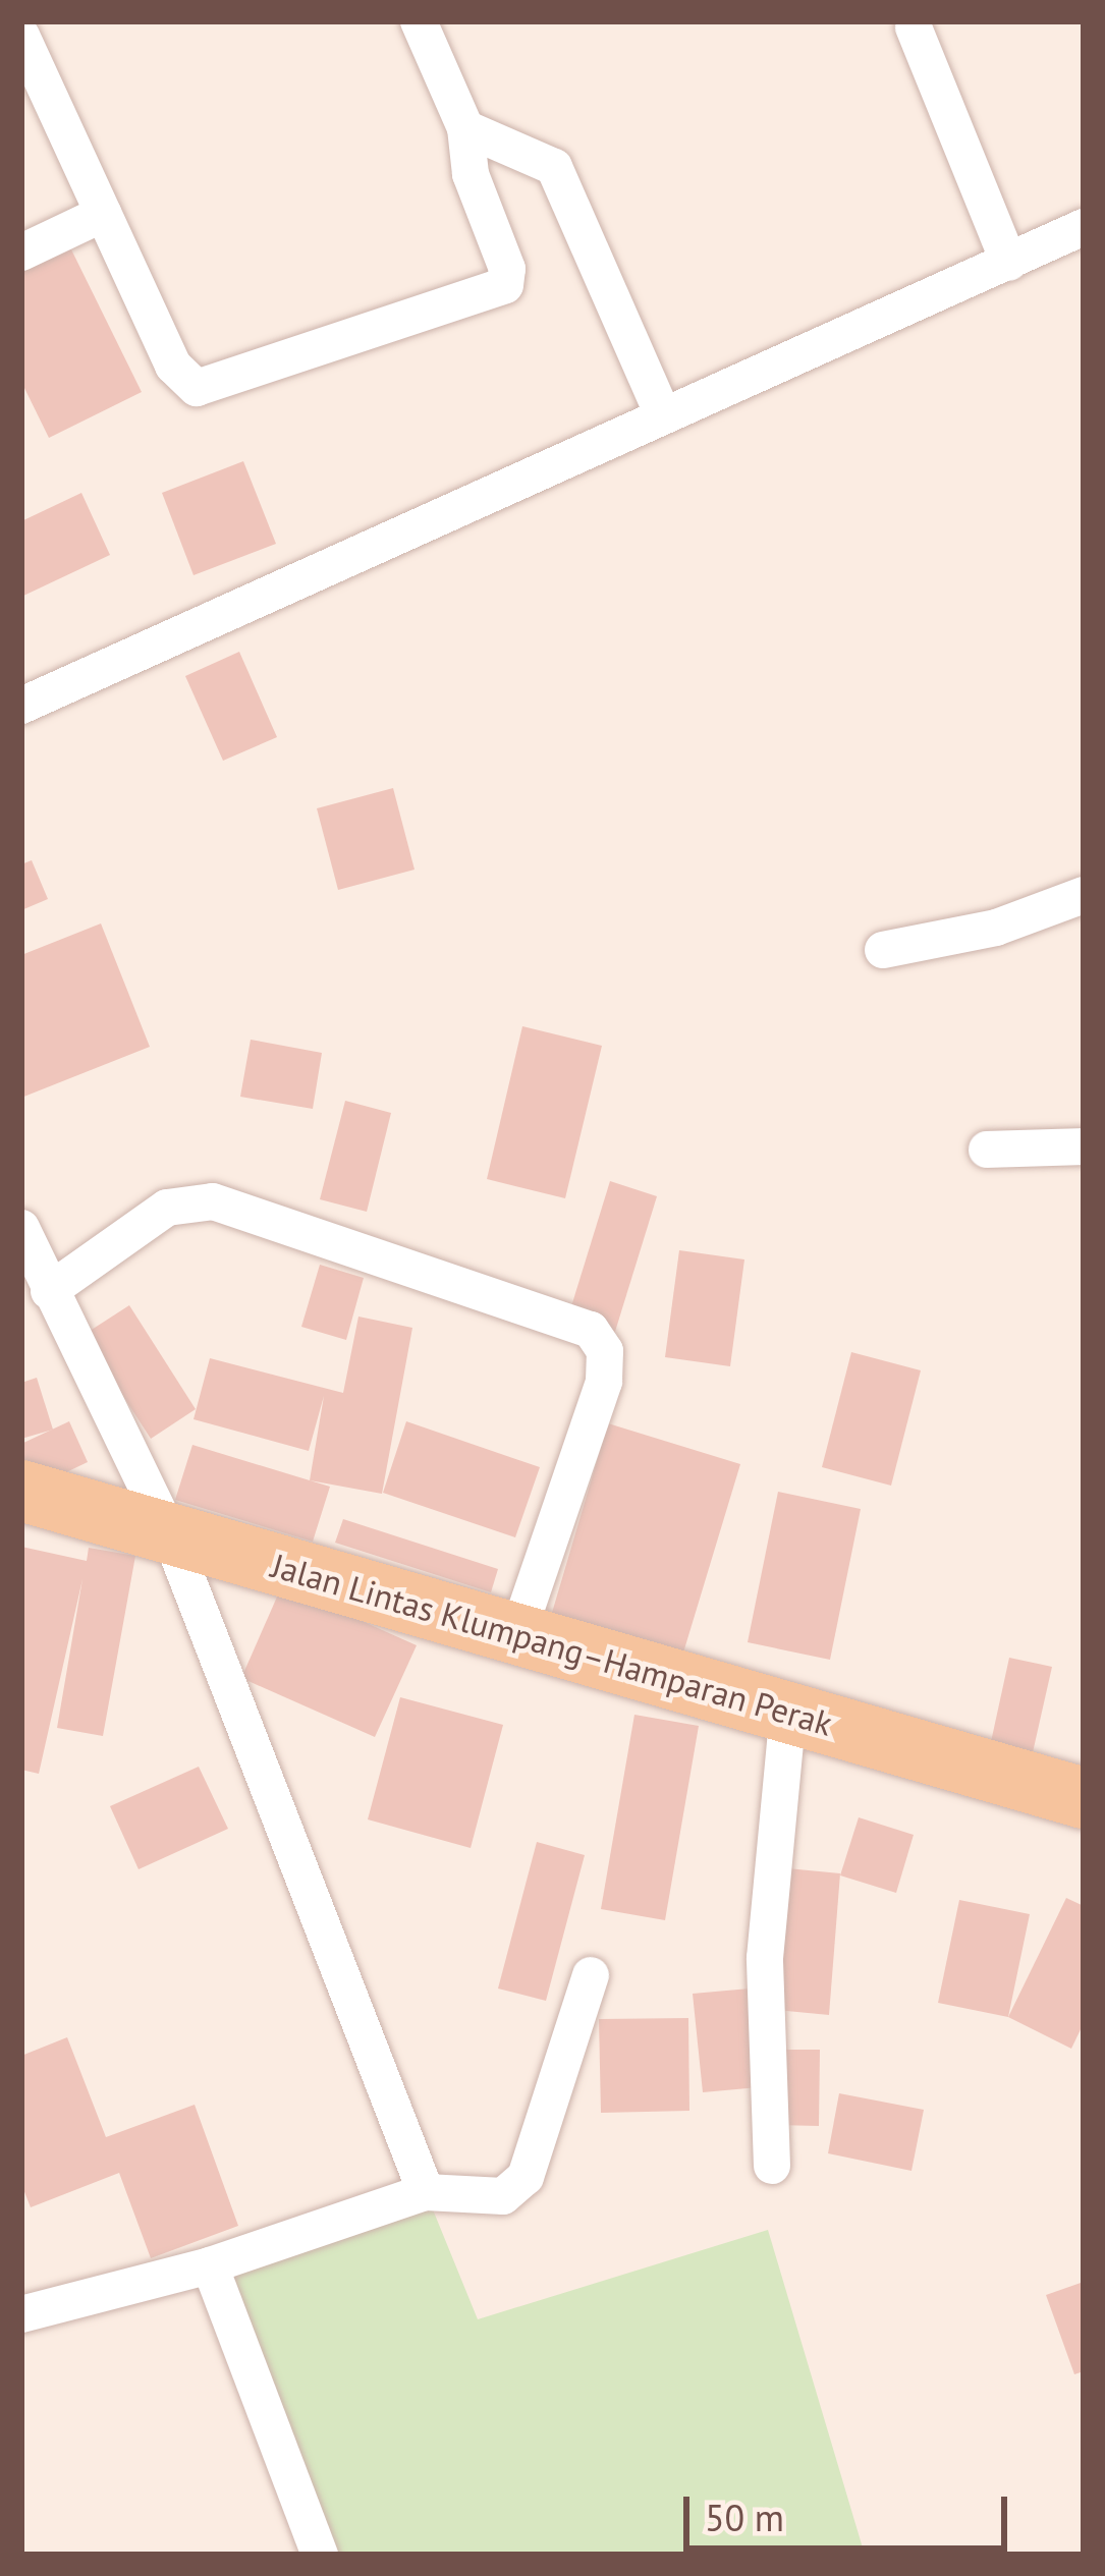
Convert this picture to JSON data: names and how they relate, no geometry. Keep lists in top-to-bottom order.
{
  "streets": {
    "main road": ["Jalan Lintas Klumpang–Hamparan Perak"]
  },
  "scale_bar": "50 m"
}
